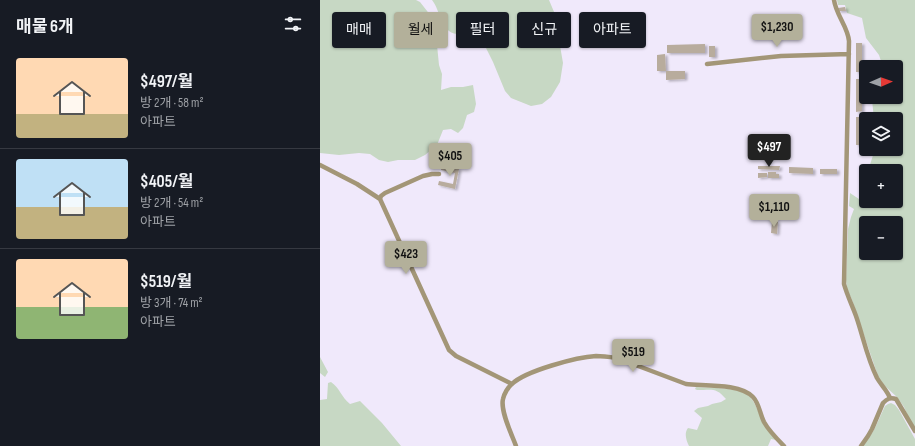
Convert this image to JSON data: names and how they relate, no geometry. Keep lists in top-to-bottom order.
{
  "north": "right",
  "page": {
    "heading": "매물 6개",
    "chip": [
      "매매",
      "월세",
      "필터",
      "신규",
      "아파트"
    ],
    "price": [
      "$1,230",
      "$497",
      "$405",
      "$1,110",
      "$423",
      "$519"
    ],
    "list": [
      {
        "name": "$497/월",
        "note": "방 2개 · 58 m² · 아파트"
      },
      {
        "name": "$405/월",
        "note": "방 2개 · 54 m² · 아파트"
      },
      {
        "name": "$519/월",
        "note": "방 3개 · 74 m² · 아파트"
      }
    ],
    "map_buttons": ["+", "−"]
  }
}
